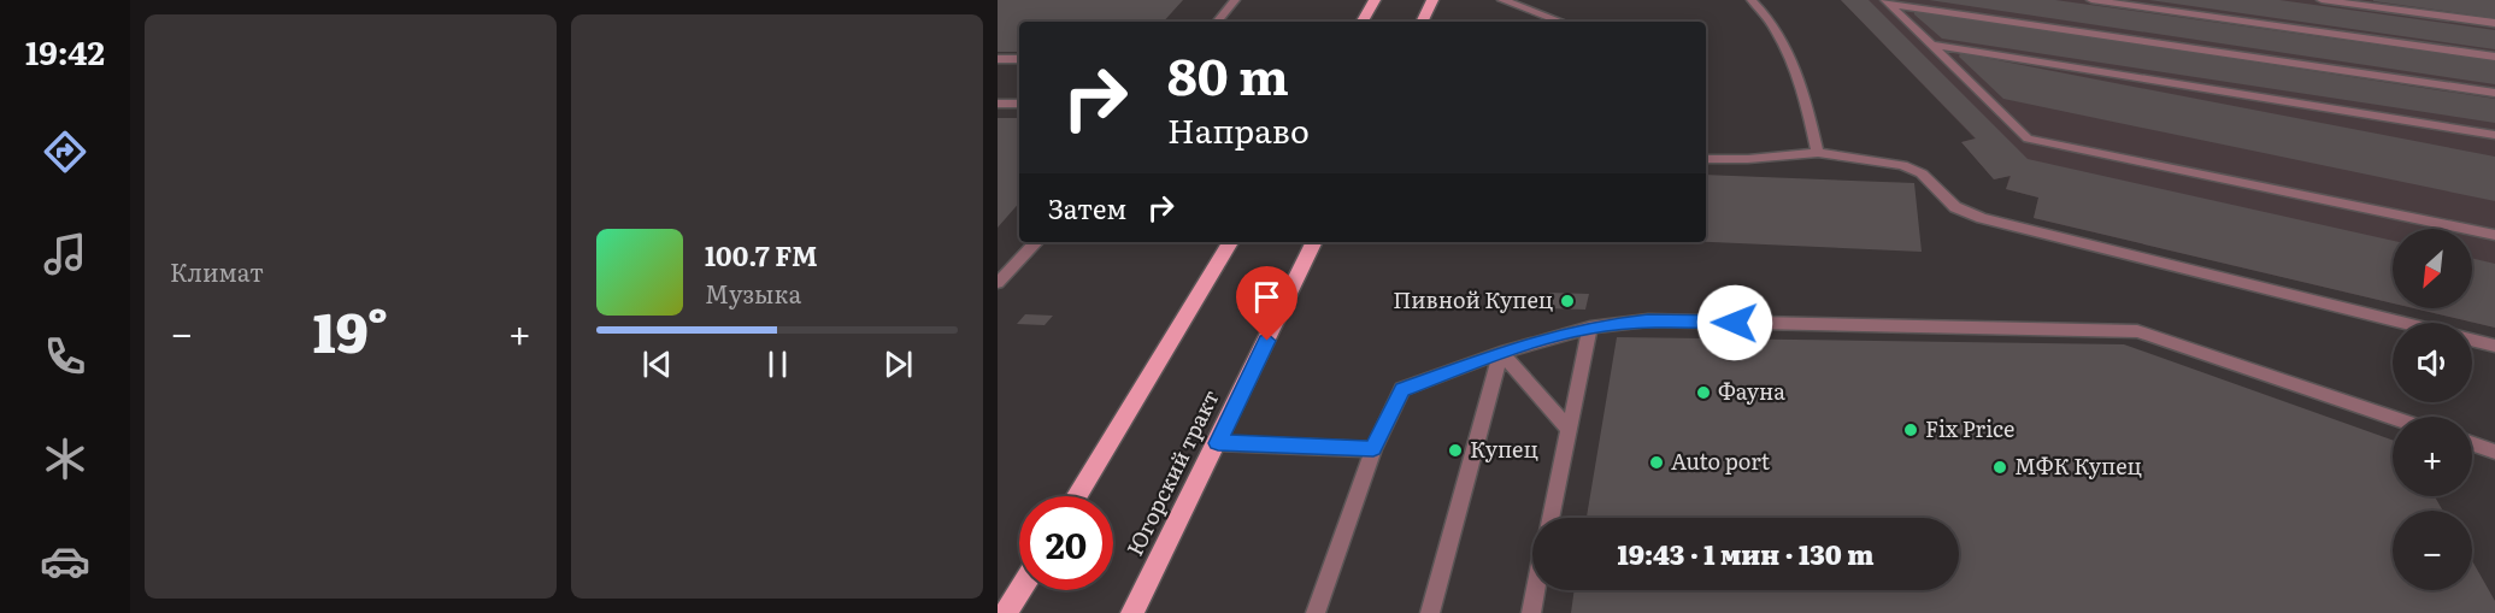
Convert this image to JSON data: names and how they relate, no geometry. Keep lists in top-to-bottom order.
{
  "streets": {
    "main road": ["Югорский тракт"]
  },
  "places": [
    "Пивной Купец",
    "Фауна",
    "Fix Price",
    "Купец",
    "Auto port",
    "МФК Купец"
  ],
  "north": "bottom left",
  "page": {
    "tabs": "19:42",
    "tile": "Климат",
    "turn": ["80 m", "Направо"],
    "then": "Затем",
    "song": ["100.7 FM", "Музыка"],
    "map_buttons": ["+", "−"],
    "heat": ["−", "19°", "+"],
    "limit": "20",
    "trip": "19:43 · 1 мин · 130 m"
  }
}
